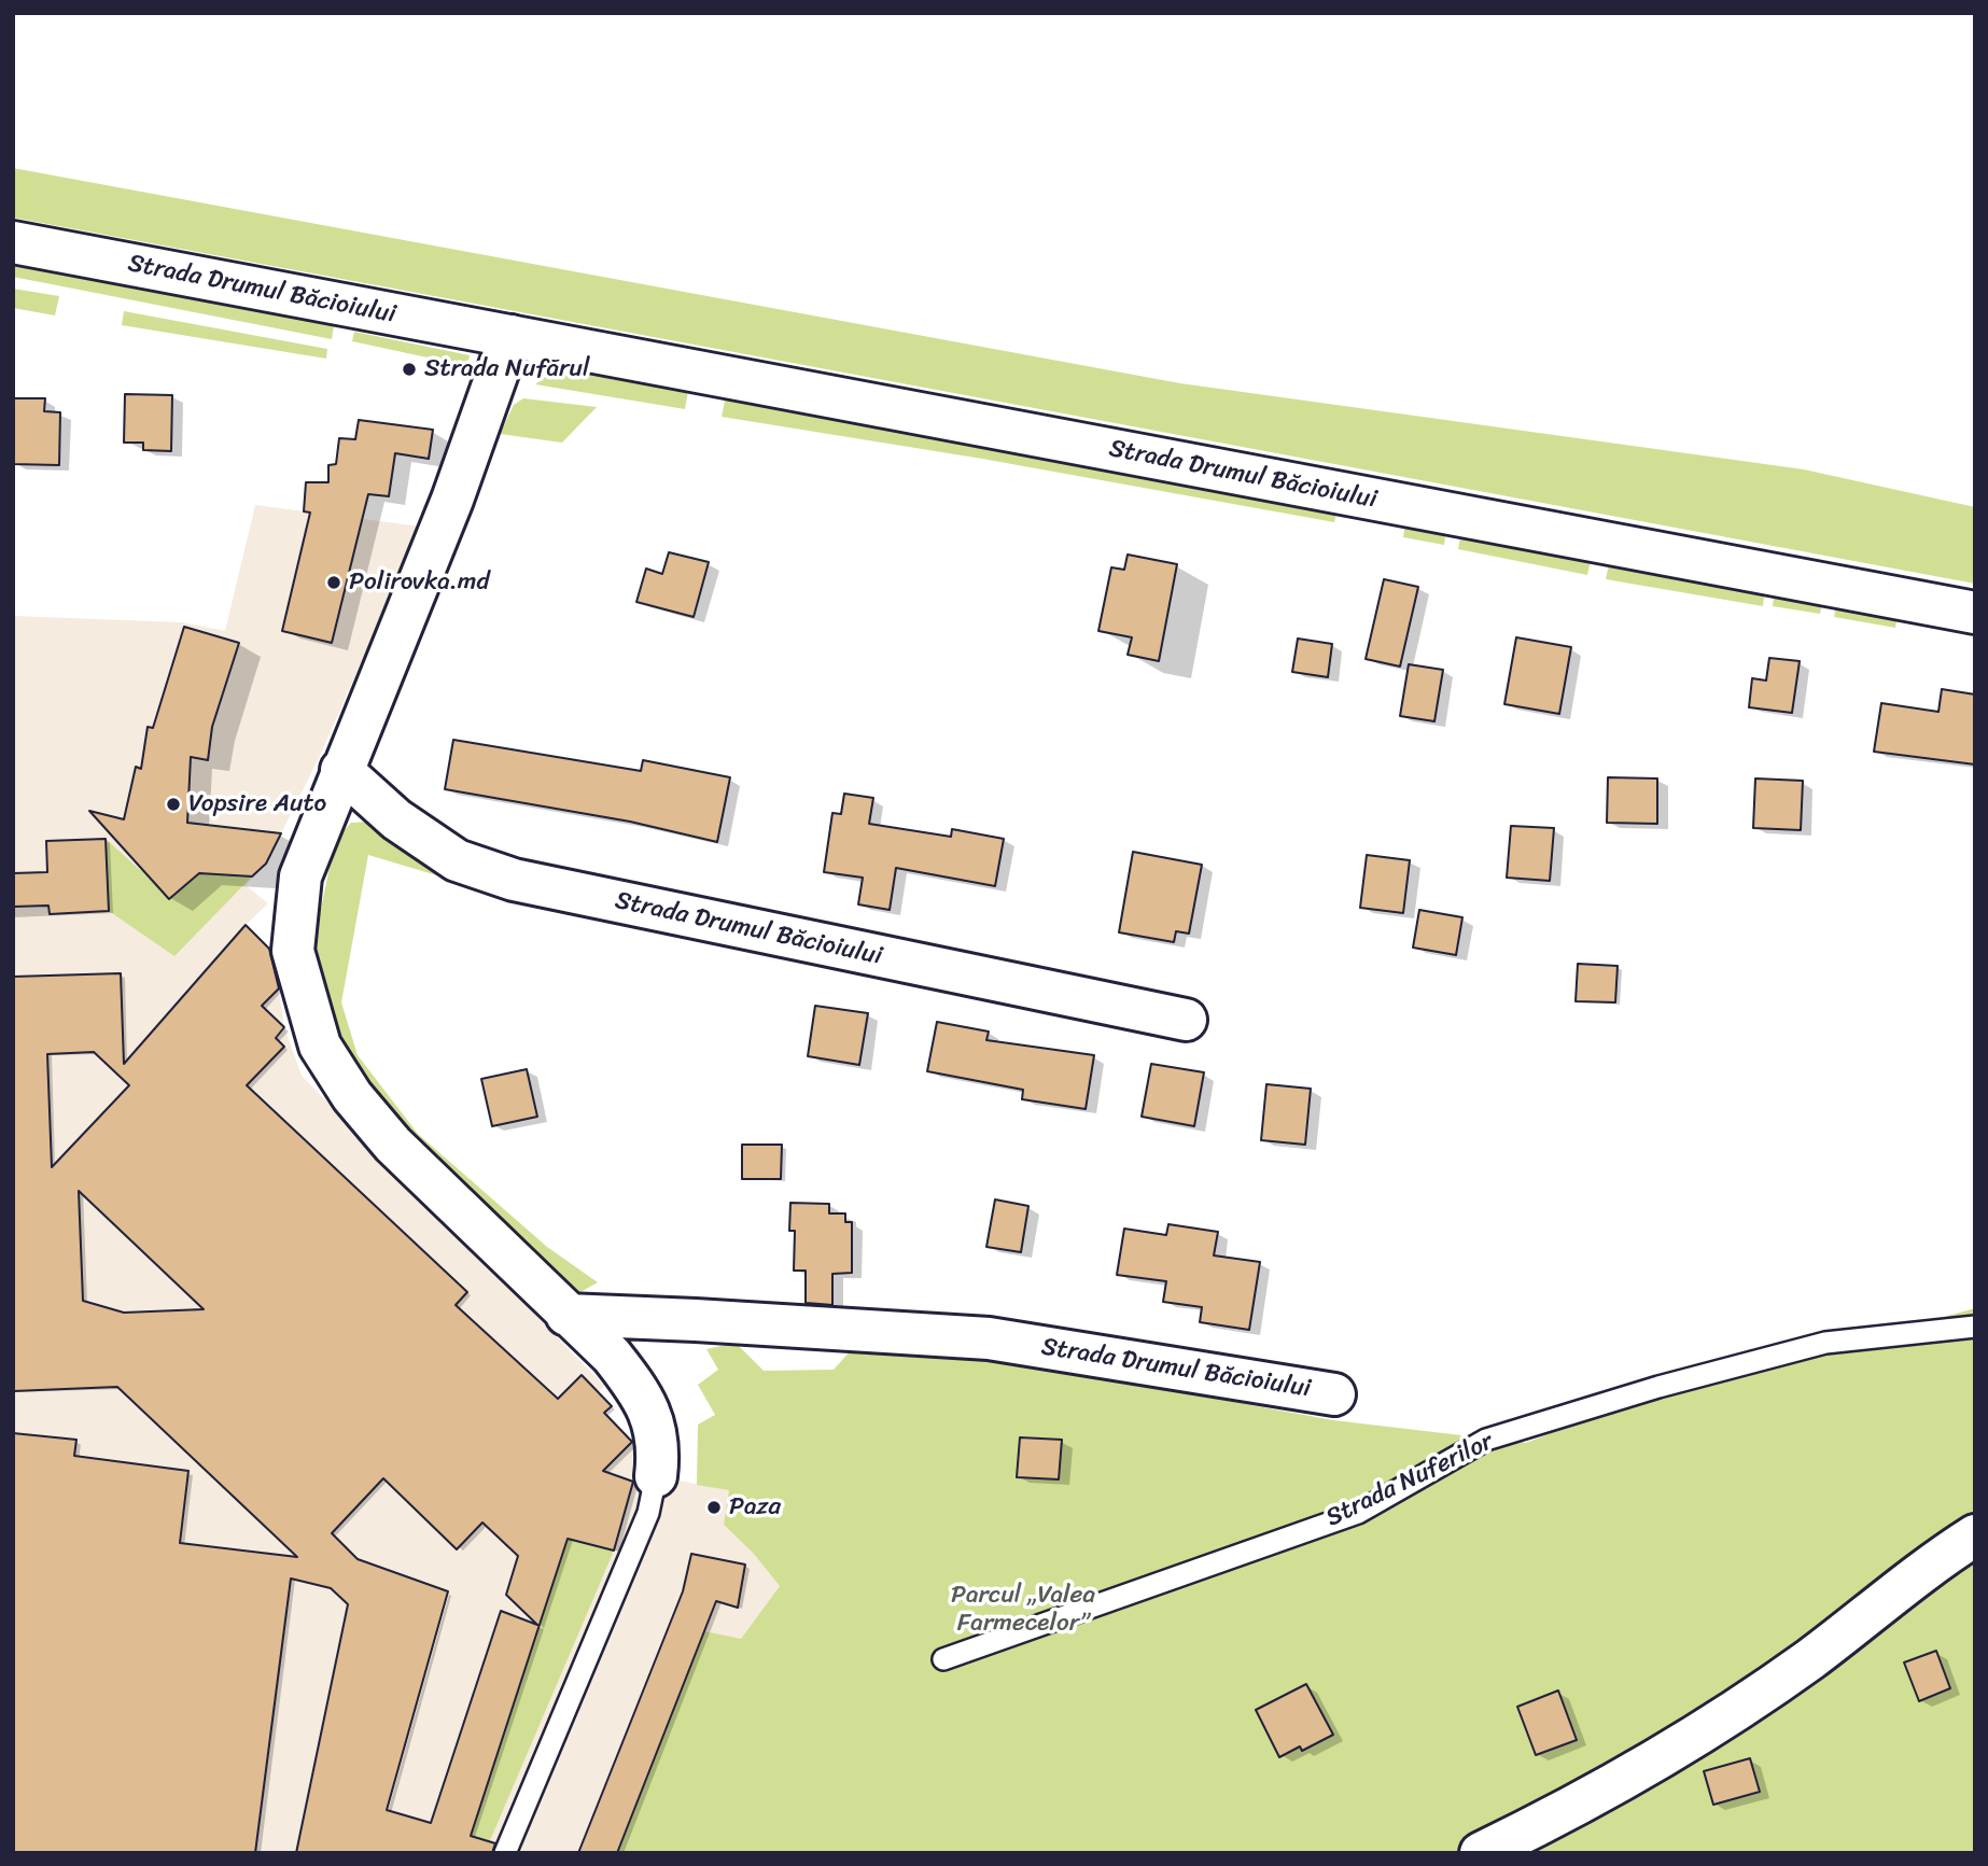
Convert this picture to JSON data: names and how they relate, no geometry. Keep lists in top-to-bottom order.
{
  "streets": {
    "main road": ["Strada Drumul Băcioiului"],
    "lane": ["Strada Nuferilor"]
  },
  "parks": ["Parcul „Valea Farmecelor”"],
  "places": [
    "Strada Nufărul",
    "Polirovka.md",
    "Vopsire Auto",
    "Paza"
  ]
}
